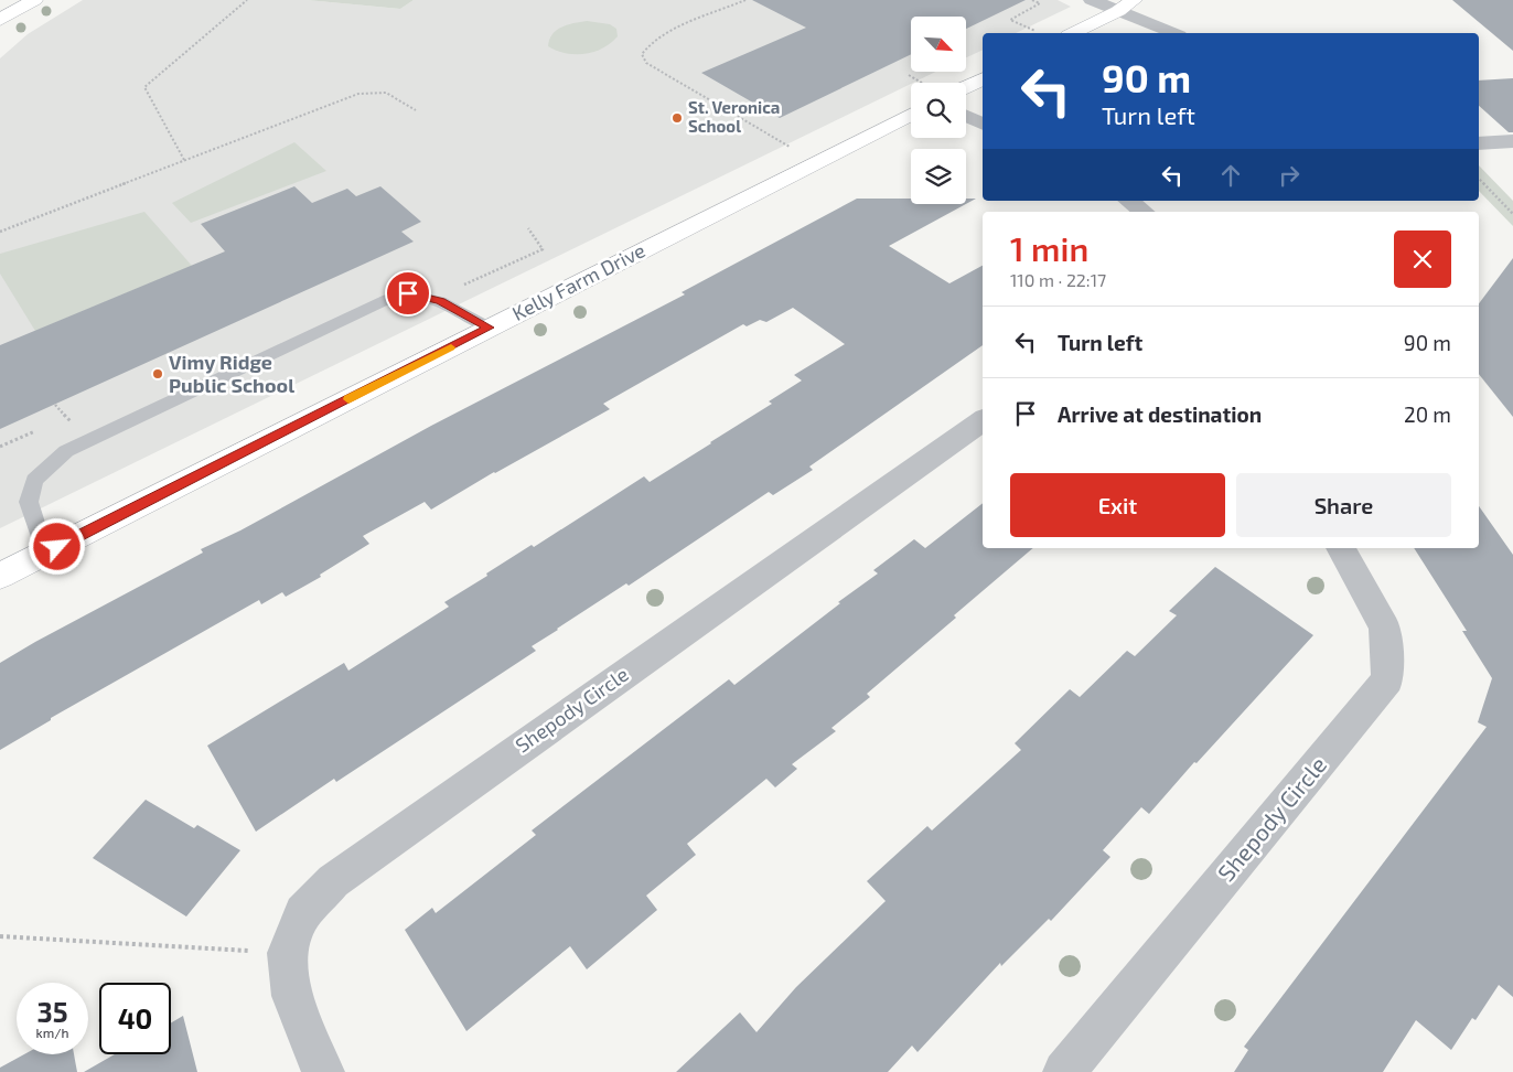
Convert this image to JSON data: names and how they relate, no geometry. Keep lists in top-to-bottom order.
{
  "streets": {
    "street": ["Kelly Farm Drive", "Shepody Circle"]
  },
  "places": ["St. Veronica School", "Vimy Ridge Public School"],
  "north": "bottom right",
  "page": {
    "turn": ["90 m", "Turn left"],
    "heading": ["1 min", "110 m · 22:17"],
    "list": [
      {
        "name": "Turn left",
        "value": "90 m"
      },
      {
        "name": "Arrive at destination",
        "value": "20 m"
      }
    ],
    "buttons": ["Exit", "Share"],
    "speed": "35 km/h",
    "limit": "40"
  }
}
